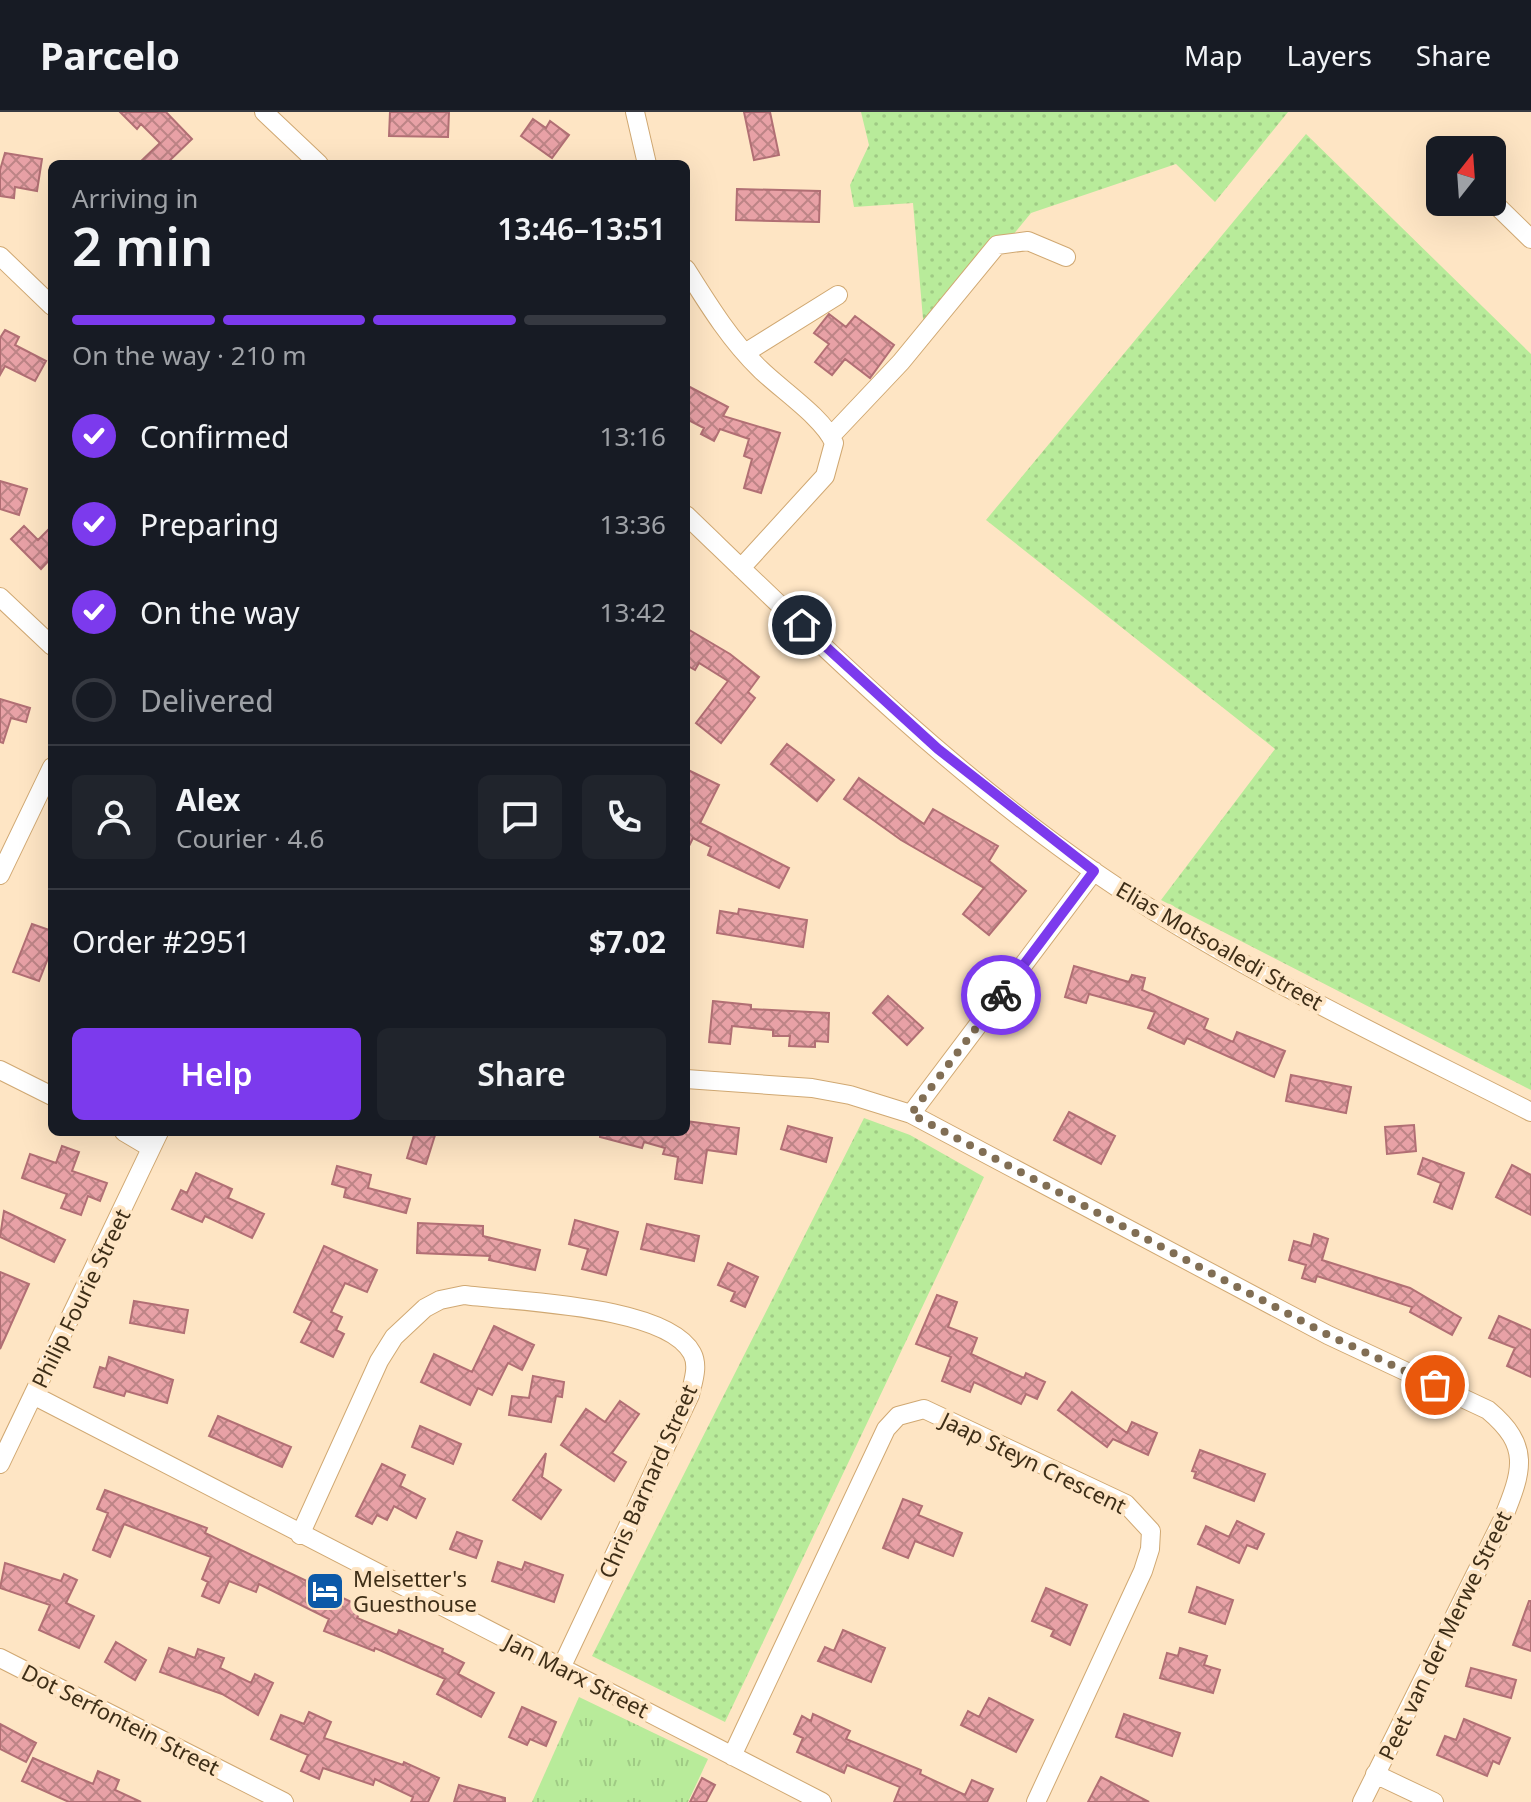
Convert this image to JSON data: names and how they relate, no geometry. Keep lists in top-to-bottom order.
{
  "streets": {
    "street": [
      "Elias Motsoaledi Street",
      "Philip Fourie Street",
      "Jaap Steyn Crescent",
      "Chris Barnard Street",
      "Peet van der Merwe Street",
      "Jan Marx Street",
      "Dot Serfontein Street"
    ]
  },
  "crossings": [
    ["Philip Fourie Street", "Jan Marx Street"],
    ["Jaap Steyn Crescent", "Jan Marx Street"],
    ["Chris Barnard Street", "Jan Marx Street"]
  ],
  "places": {
    "hotel": ["Melsetter's Guesthouse"]
  },
  "north": "top",
  "page": {
    "header": "Parcelo",
    "nav": ["Map", "Layers", "Share"],
    "heading": ["2 min", "Arriving in", "13:46–13:51"],
    "panel": [
      "Alex",
      "Courier · 4.6",
      "Order #2951",
      "$7.02"
    ],
    "bar": "On the way · 210 m",
    "list": [
      ["Confirmed", "13:16"],
      ["Preparing", "13:36"],
      ["On the way", "13:42"],
      "Delivered"
    ],
    "buttons": ["Help", "Share"]
  }
}
